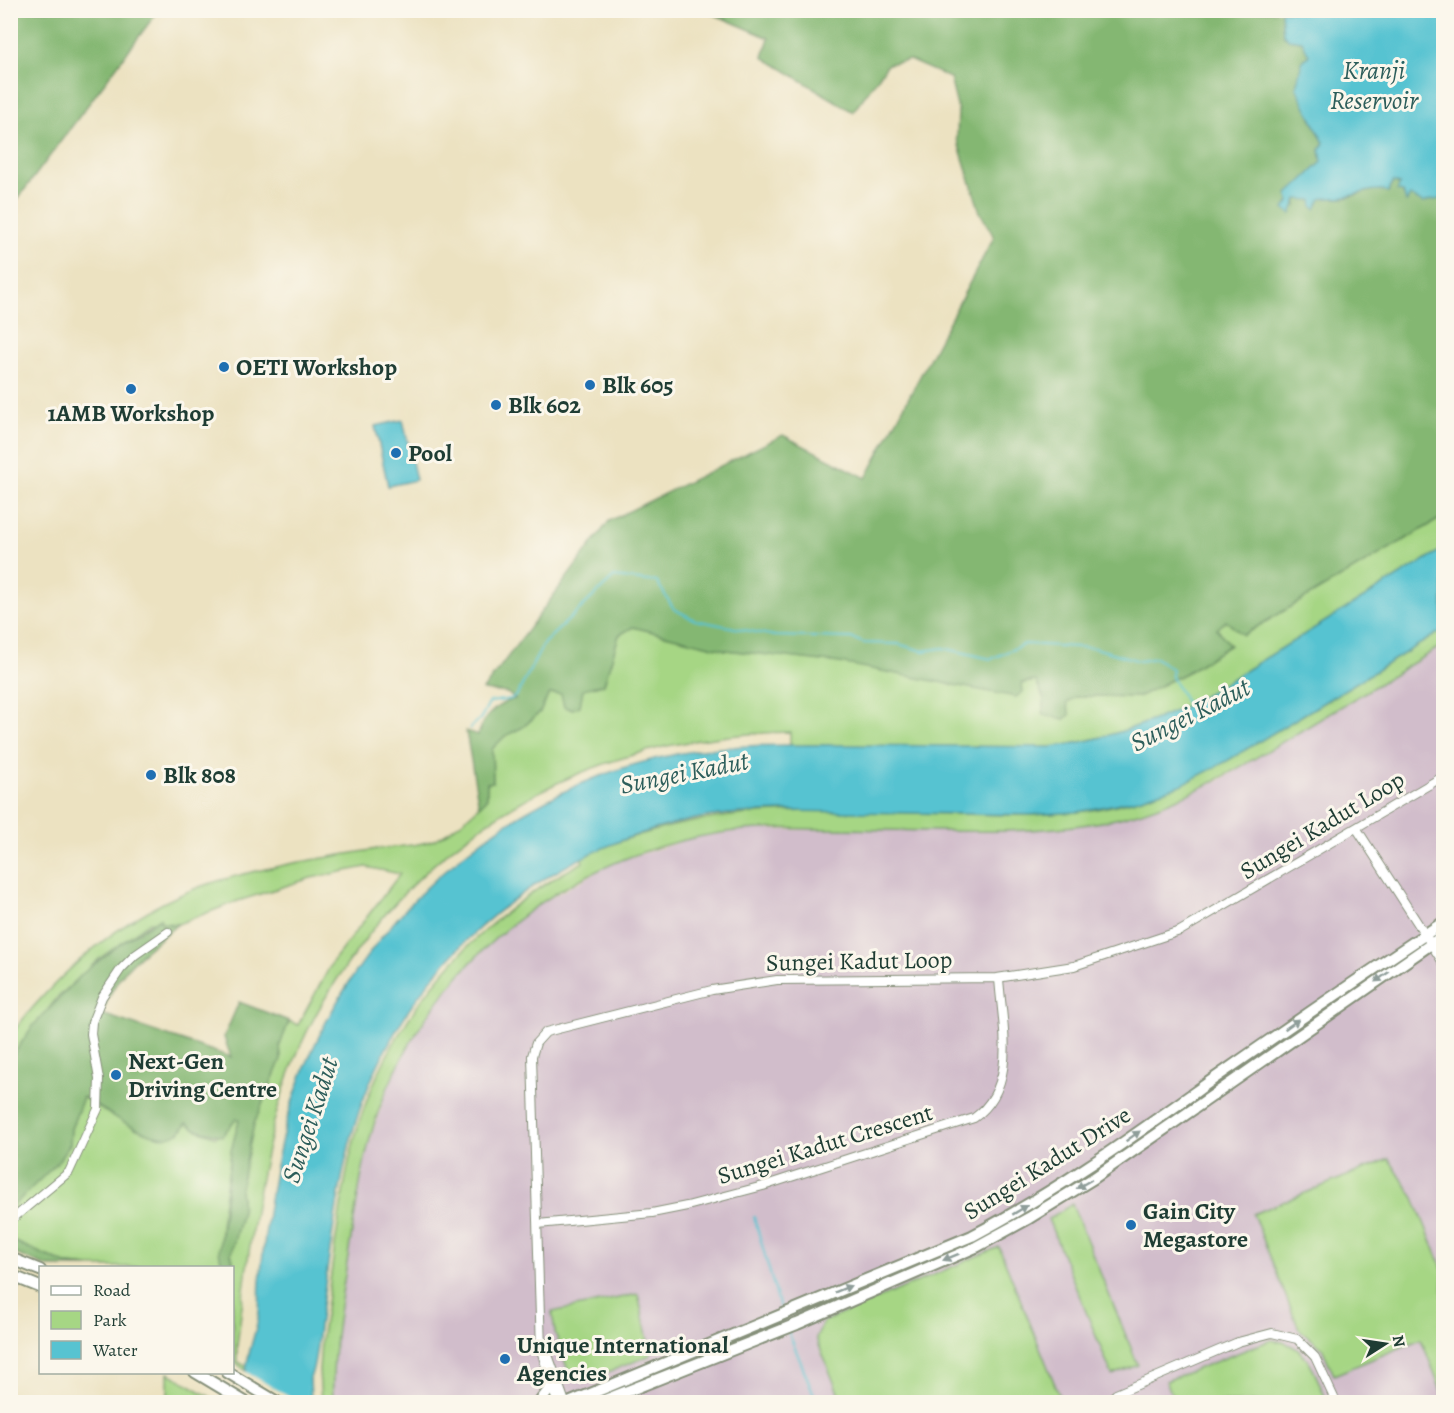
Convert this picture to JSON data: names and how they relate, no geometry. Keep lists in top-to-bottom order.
{
  "streets": {
    "main road": ["Sungei Kadut Drive"],
    "street": ["Sungei Kadut Loop", "Sungei Kadut Crescent"]
  },
  "crossings": [
    ["Sungei Kadut Loop", "Sungei Kadut Crescent"]
  ],
  "water": ["Kranji Reservoir", "Sungei Kadut"],
  "places": [
    "OETI Workshop",
    "Blk 605",
    "1AMB Workshop",
    "Blk 602",
    "Pool",
    "Blk 808",
    "Next-Gen Driving Centre",
    "Gain City Megastore",
    "Unique International Agencies"
  ],
  "legend": ["Road", "Park", "Water"],
  "north": "right"
}
